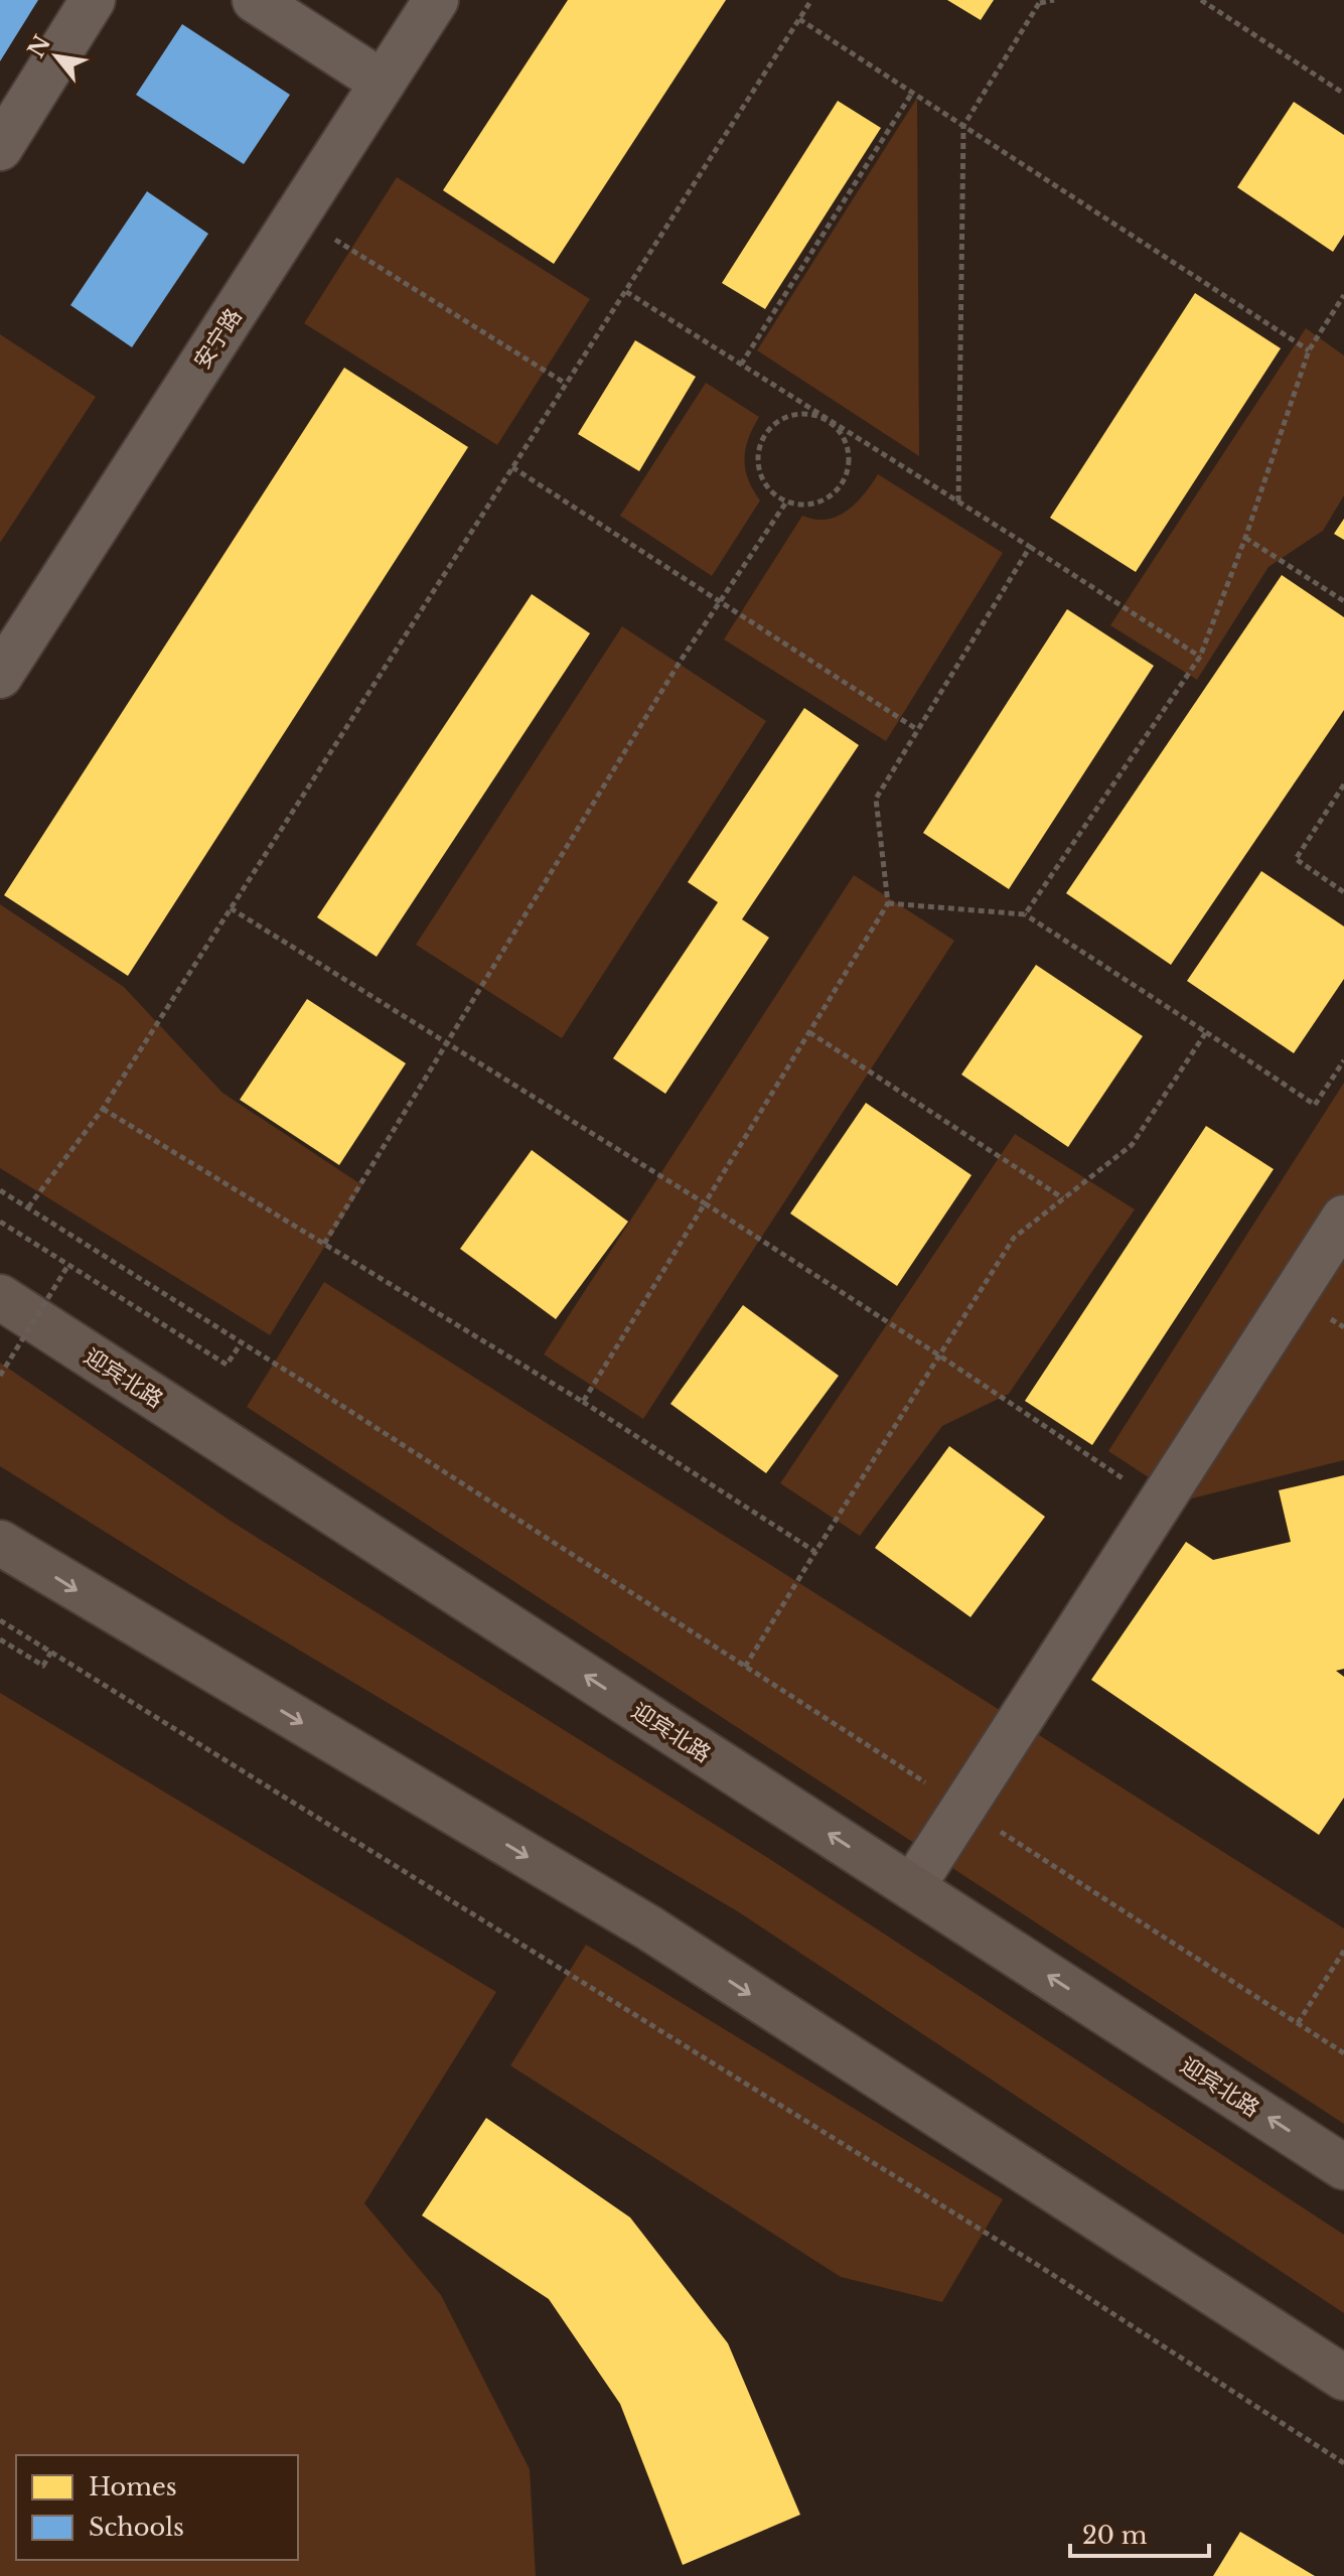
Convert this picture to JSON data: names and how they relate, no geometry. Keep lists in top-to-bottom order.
{
  "streets": {
    "main road": ["迎宾北路"],
    "street": ["安宁路"]
  },
  "legend": ["Homes", "Schools"],
  "scale_bar": "20 m",
  "north": "top left"
}
